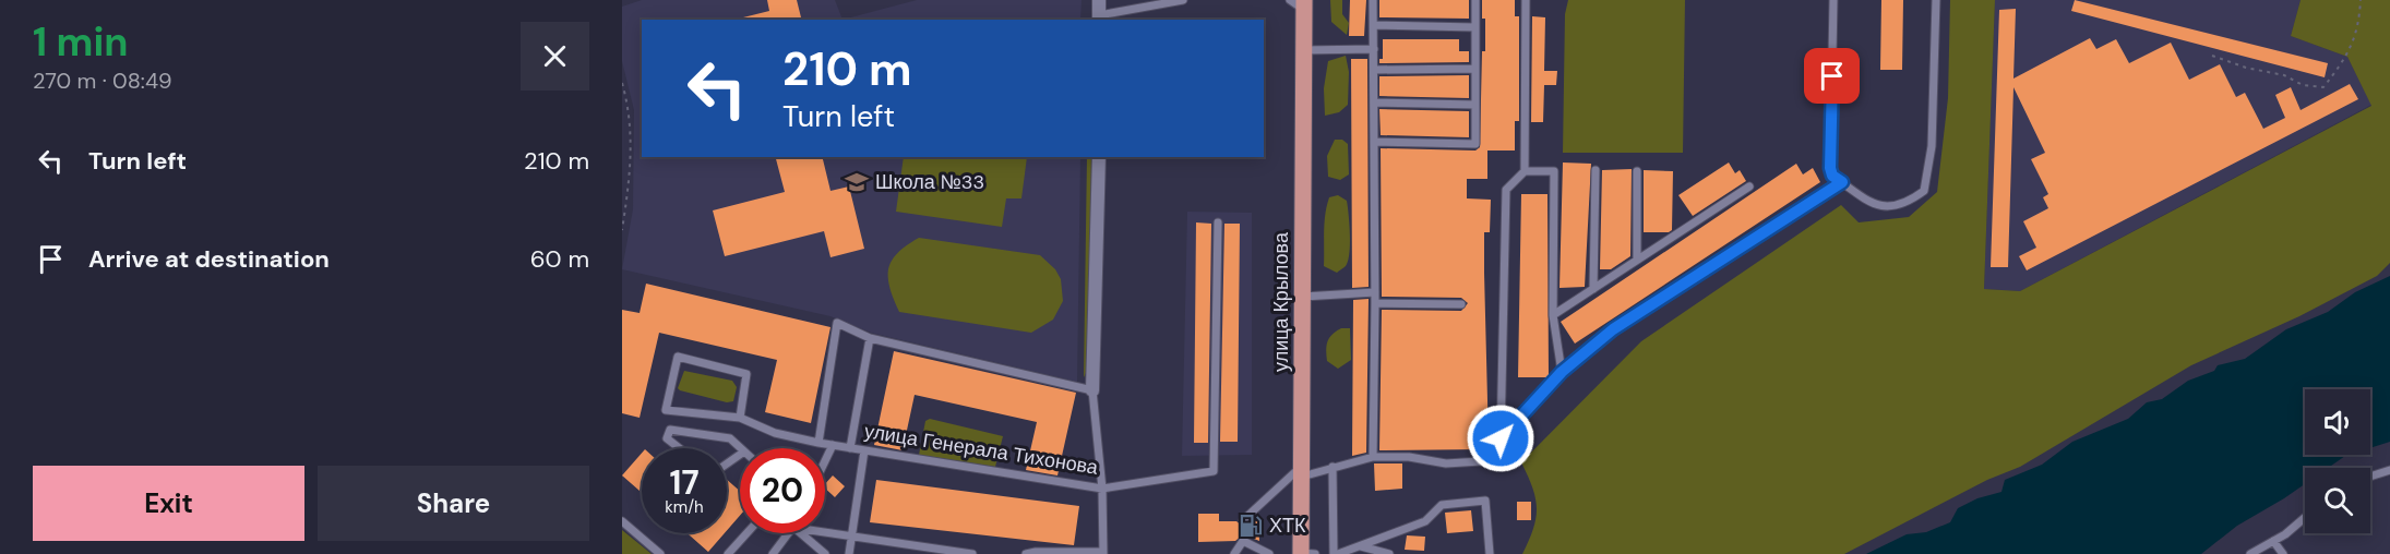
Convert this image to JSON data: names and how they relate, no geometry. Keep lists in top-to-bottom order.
{
  "streets": {
    "main road": ["улица Крылова"],
    "lane": ["улица Генерала Тихонова"]
  },
  "places": {
    "school or university": ["Школа №33"],
    "fuel station": ["ХТК"]
  },
  "page": {
    "heading": ["1 min", "270 m · 08:49"],
    "turn": ["210 m", "Turn left"],
    "list": [
      {
        "name": "Turn left",
        "value": "210 m"
      },
      {
        "name": "Arrive at destination",
        "value": "60 m"
      }
    ],
    "speed": "17 km/h",
    "limit": "20",
    "buttons": ["Exit", "Share"]
  }
}
